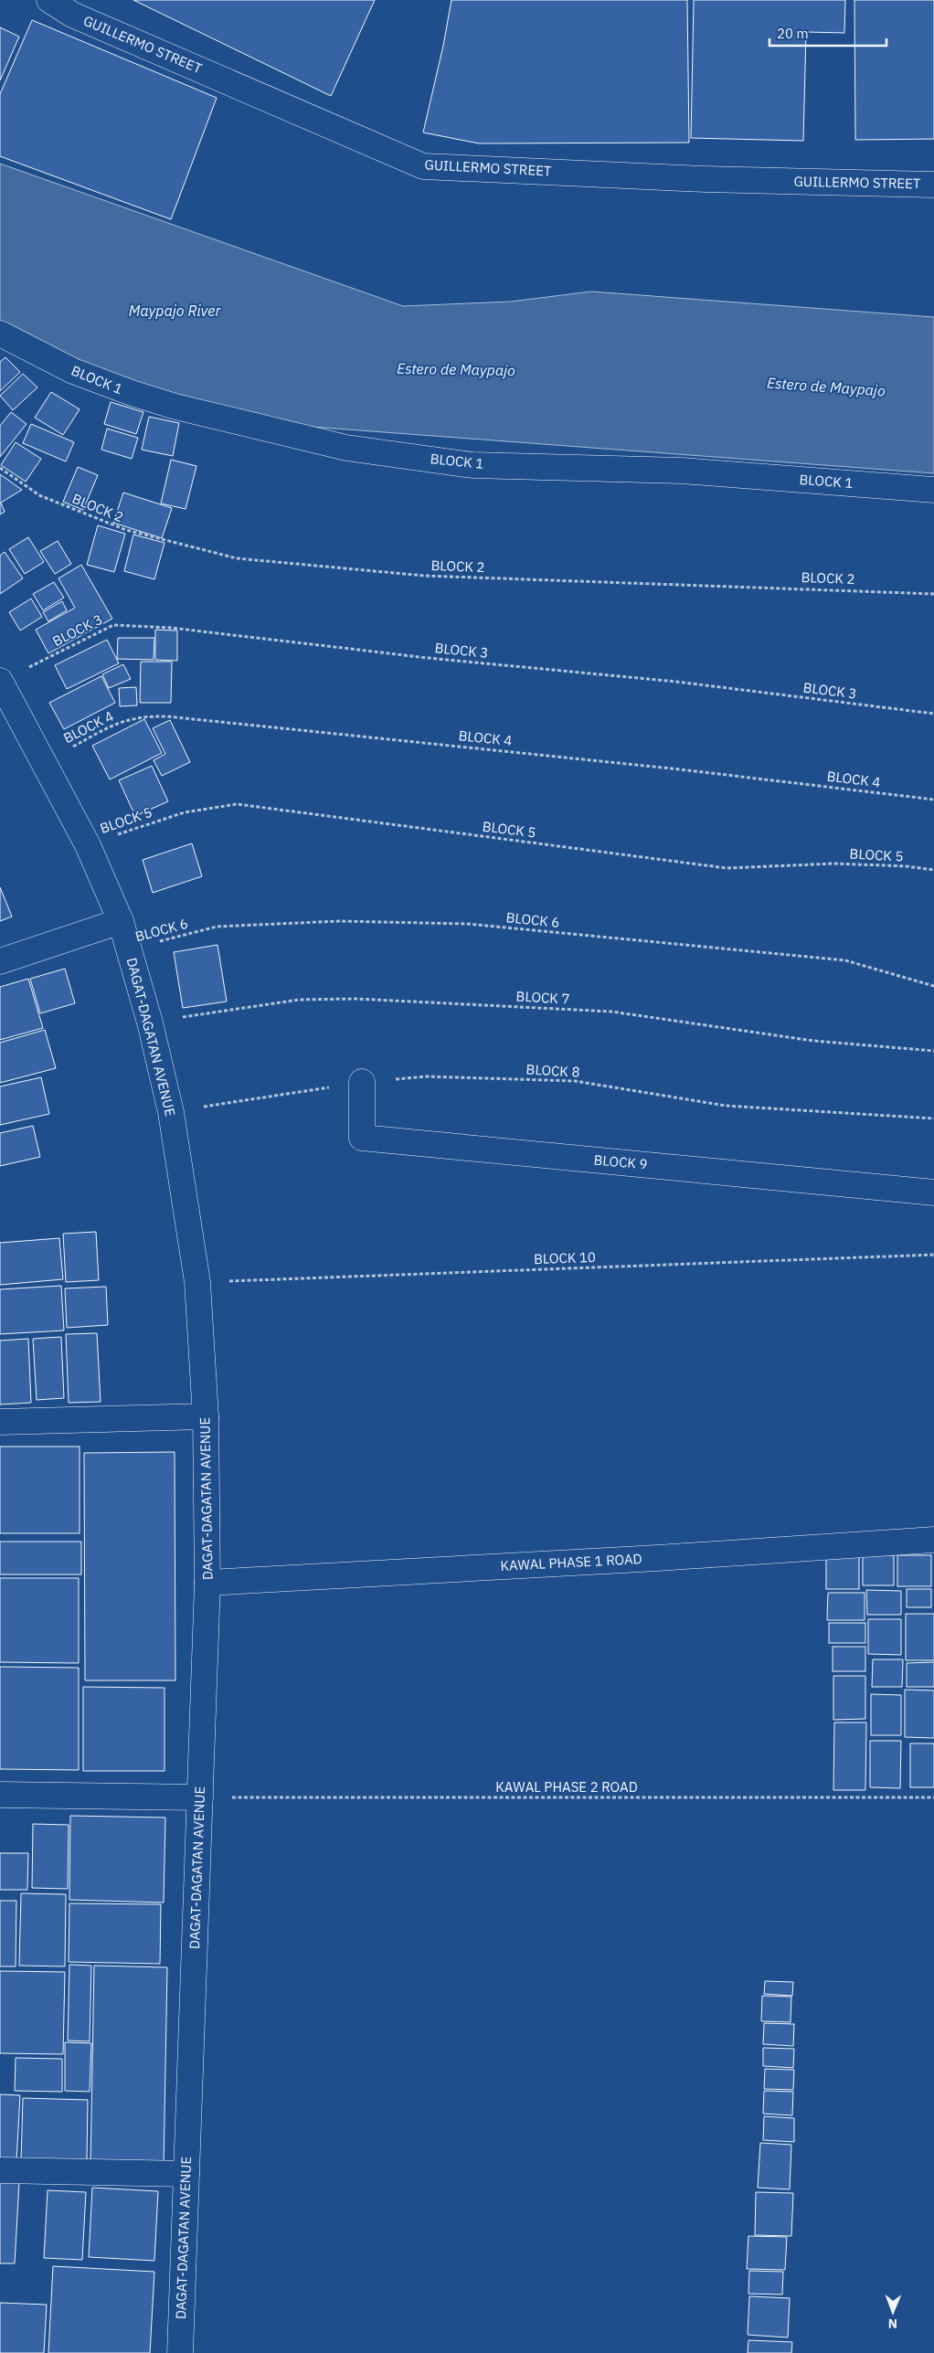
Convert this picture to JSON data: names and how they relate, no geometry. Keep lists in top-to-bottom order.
{
  "streets": {
    "street": [
      "GUILLERMO STREET",
      "BLOCK 1",
      "DAGAT-DAGATAN AVENUE",
      "BLOCK 9",
      "KAWAL PHASE 1 ROAD"
    ],
    "path": [
      "BLOCK 2",
      "BLOCK 3",
      "BLOCK 4",
      "BLOCK 5",
      "BLOCK 6",
      "BLOCK 7",
      "BLOCK 8",
      "BLOCK 10",
      "KAWAL PHASE 2 ROAD"
    ]
  },
  "crossings": [
    ["BLOCK 3", "DAGAT-DAGATAN AVENUE"],
    ["BLOCK 4", "DAGAT-DAGATAN AVENUE"],
    ["BLOCK 5", "DAGAT-DAGATAN AVENUE"],
    ["BLOCK 6", "DAGAT-DAGATAN AVENUE"],
    ["BLOCK 7", "DAGAT-DAGATAN AVENUE"],
    ["DAGAT-DAGATAN AVENUE", "BLOCK 8"],
    ["DAGAT-DAGATAN AVENUE", "BLOCK 10"],
    ["DAGAT-DAGATAN AVENUE", "KAWAL PHASE 1 ROAD"],
    ["DAGAT-DAGATAN AVENUE", "KAWAL PHASE 2 ROAD"],
    ["BLOCK 8", "BLOCK 9"]
  ],
  "water": ["Maypajo River", "Estero de Maypajo"],
  "scale_bar": "20 m",
  "north": "bottom"
}
